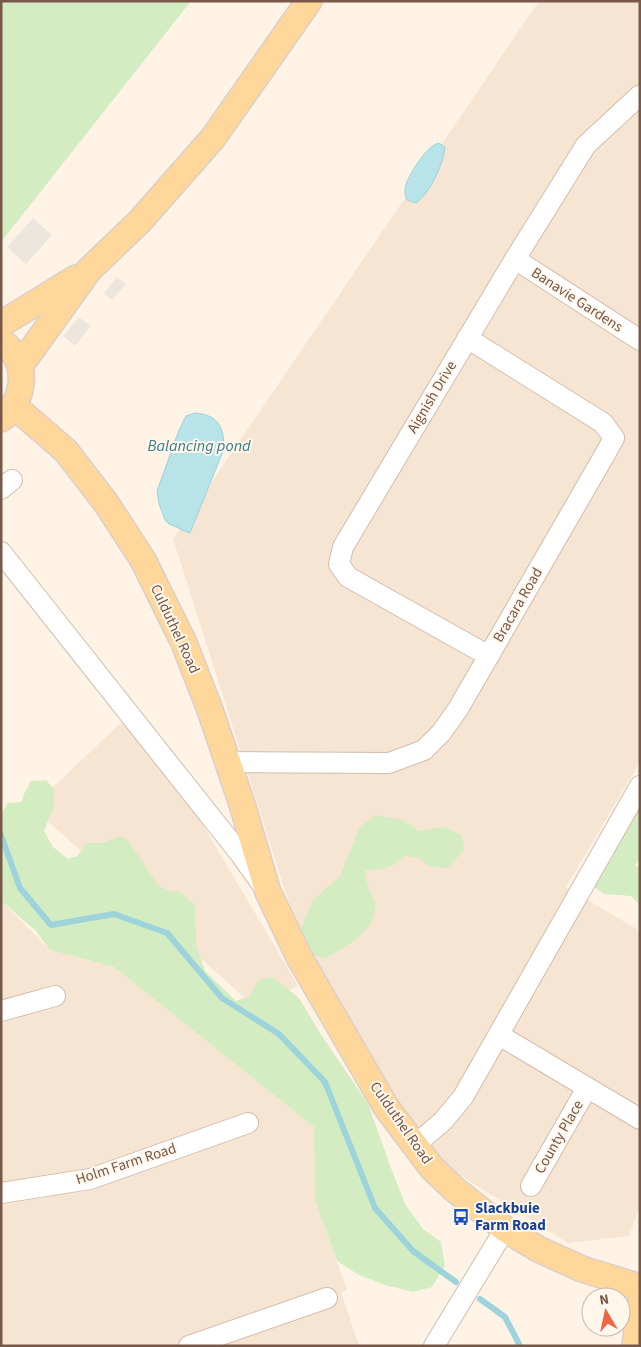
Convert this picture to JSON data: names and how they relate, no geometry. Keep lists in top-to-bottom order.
{
  "streets": {
    "main road": ["Culduthel Road"],
    "street": [
      "Banavie Gardens",
      "Aignish Drive",
      "Bracara Road",
      "County Place",
      "Holm Farm Road"
    ]
  },
  "crossings": [
    ["Banavie Gardens", "Aignish Drive"],
    ["Aignish Drive", "Bracara Road"],
    ["Bracara Road", "Culduthel Road"]
  ],
  "water": ["Balancing pond"],
  "places": {
    "bus stop": ["Slackbuie Farm Road"]
  },
  "north": "top"
}
